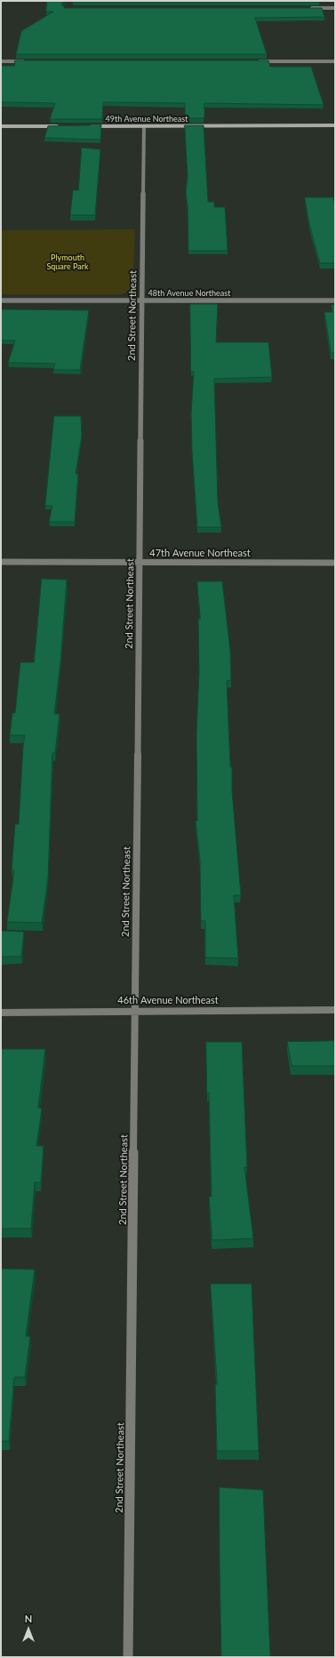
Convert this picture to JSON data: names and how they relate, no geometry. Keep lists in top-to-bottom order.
{
  "streets": {
    "street": [
      "49th Avenue Northeast",
      "48th Avenue Northeast",
      "2nd Street Northeast",
      "47th Avenue Northeast",
      "46th Avenue Northeast"
    ]
  },
  "crossings": [
    ["49th Avenue Northeast", "2nd Street Northeast"],
    ["48th Avenue Northeast", "2nd Street Northeast"],
    ["2nd Street Northeast", "47th Avenue Northeast"],
    ["2nd Street Northeast", "46th Avenue Northeast"]
  ],
  "parks": ["Plymouth Square Park"],
  "north": "top"
}
